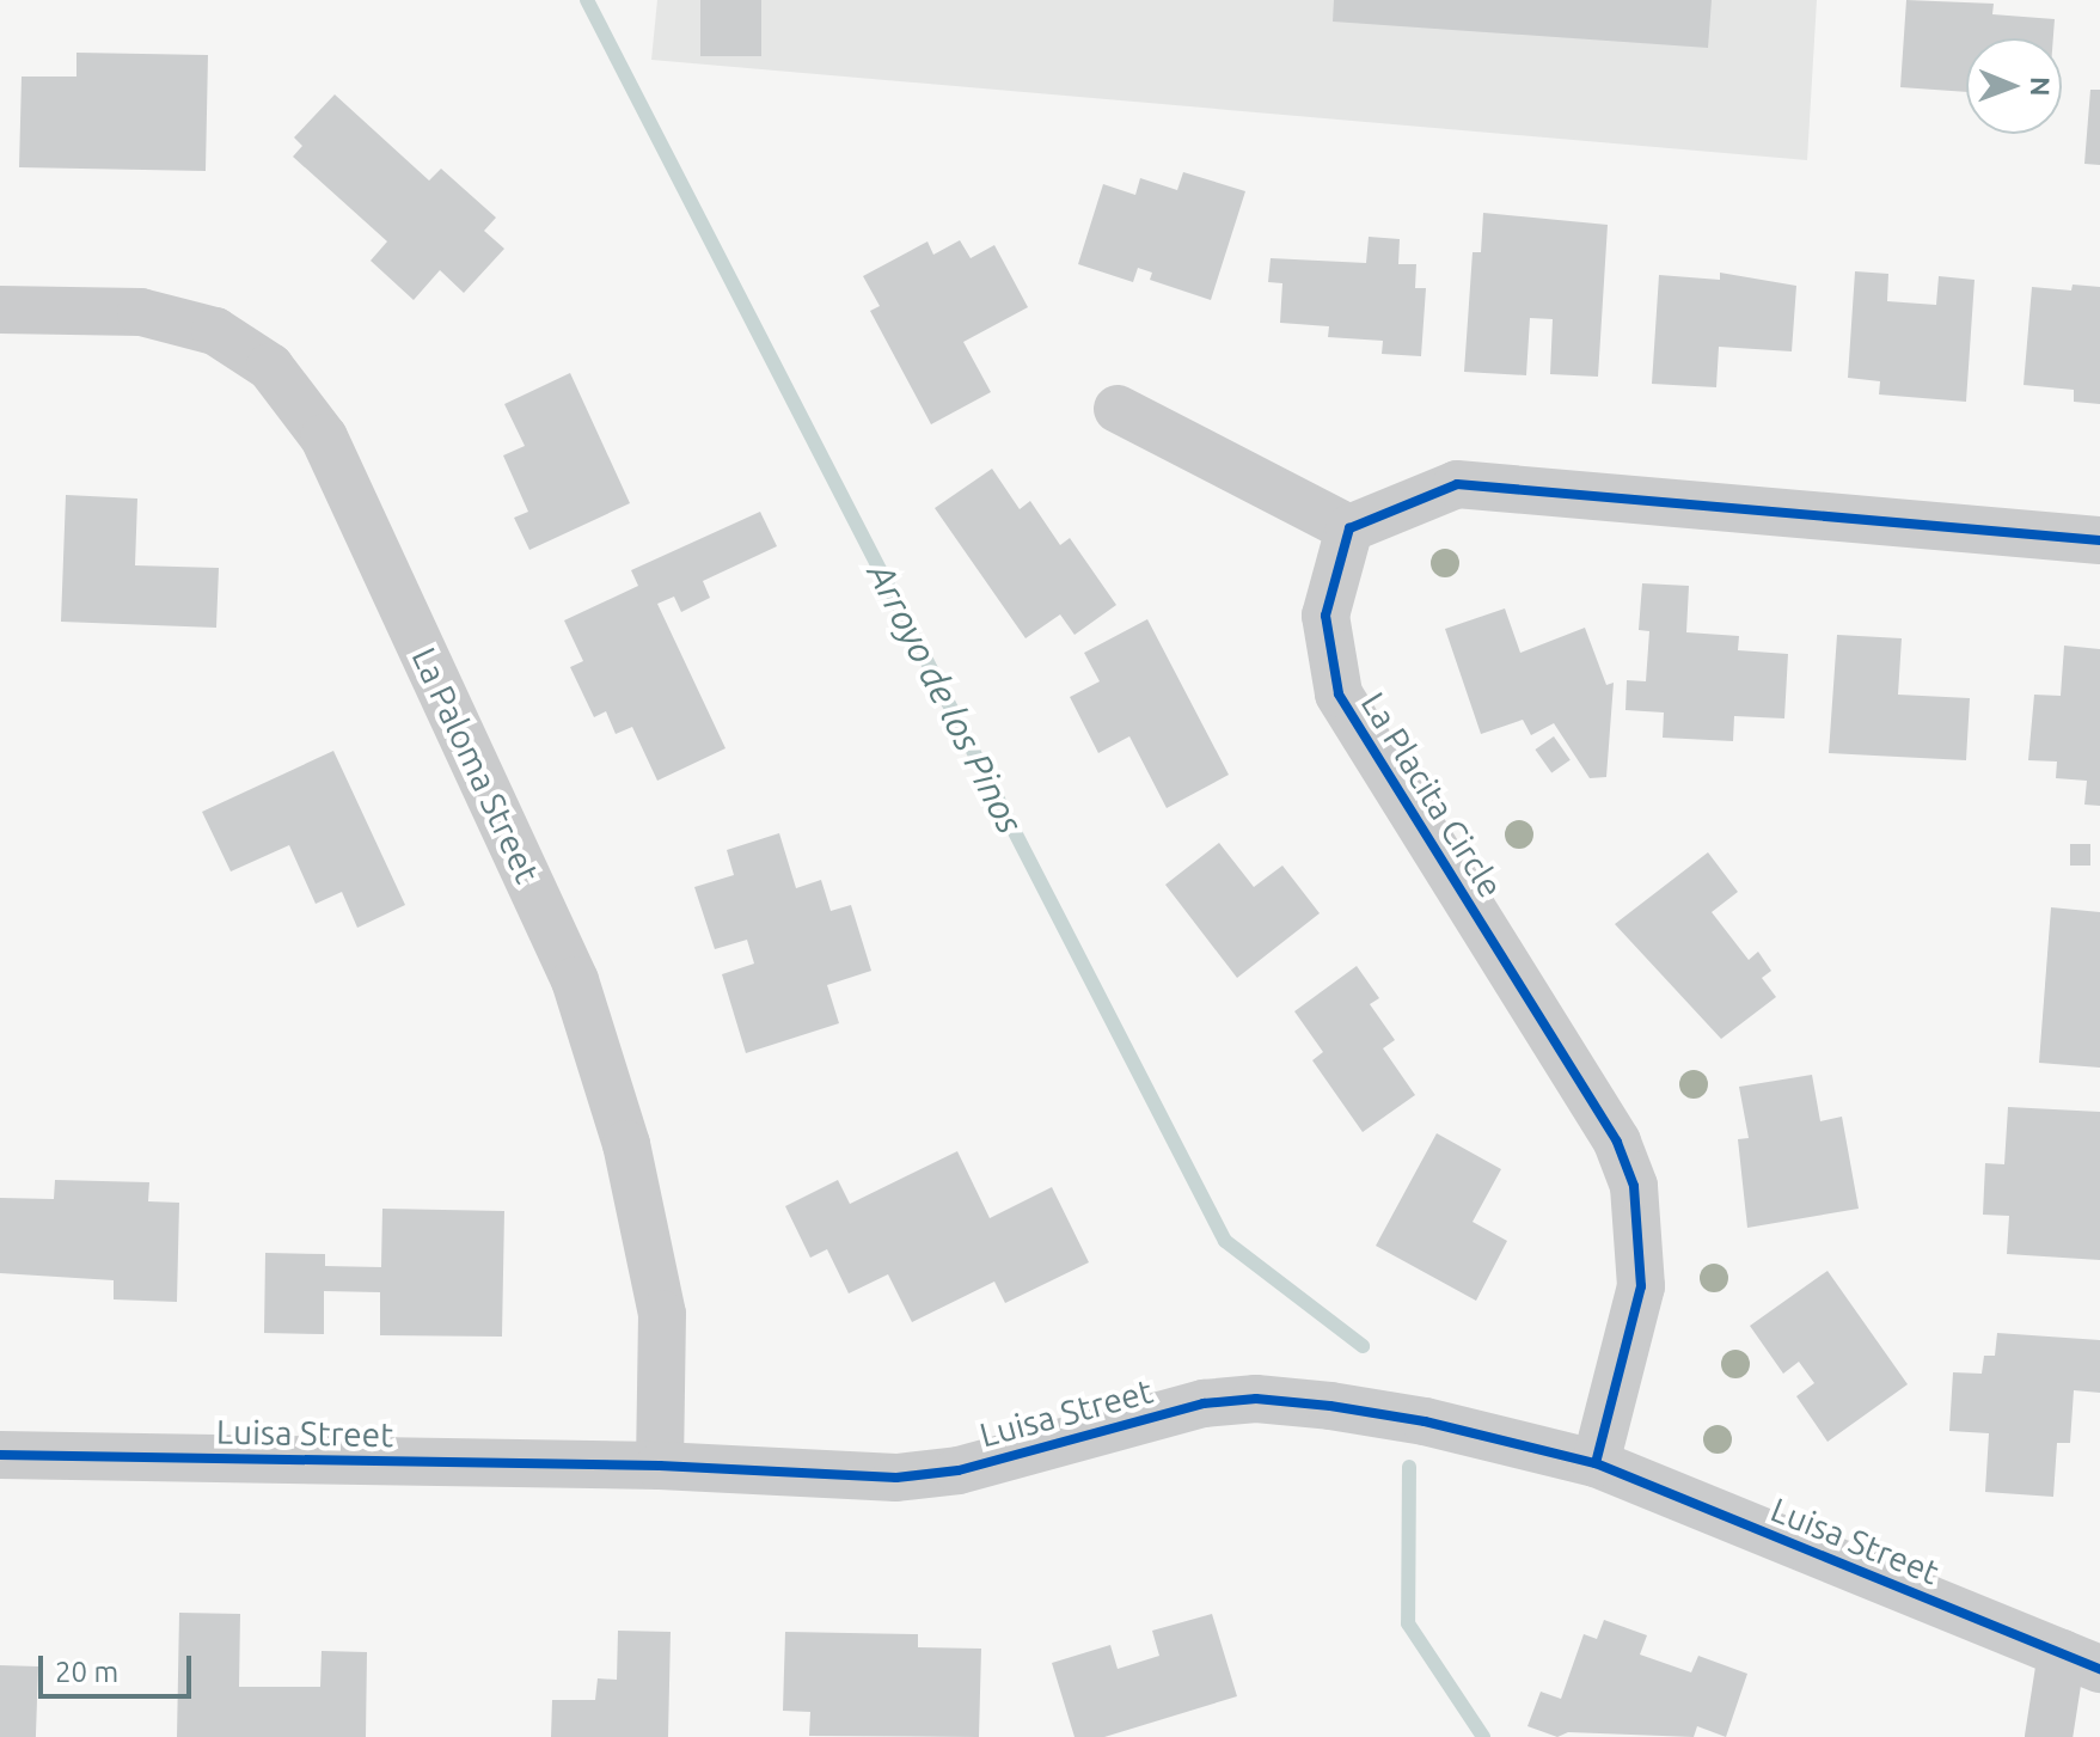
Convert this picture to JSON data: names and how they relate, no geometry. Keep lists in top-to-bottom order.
{
  "streets": {
    "street": ["La Paloma Street", "La Placita Circle", "Luisa Street"]
  },
  "crossings": [
    ["La Paloma Street", "Luisa Street"],
    ["La Placita Circle", "Luisa Street"]
  ],
  "water": ["Arroyo de los Pinos"],
  "scale_bar": "20 m",
  "north": "right"
}
